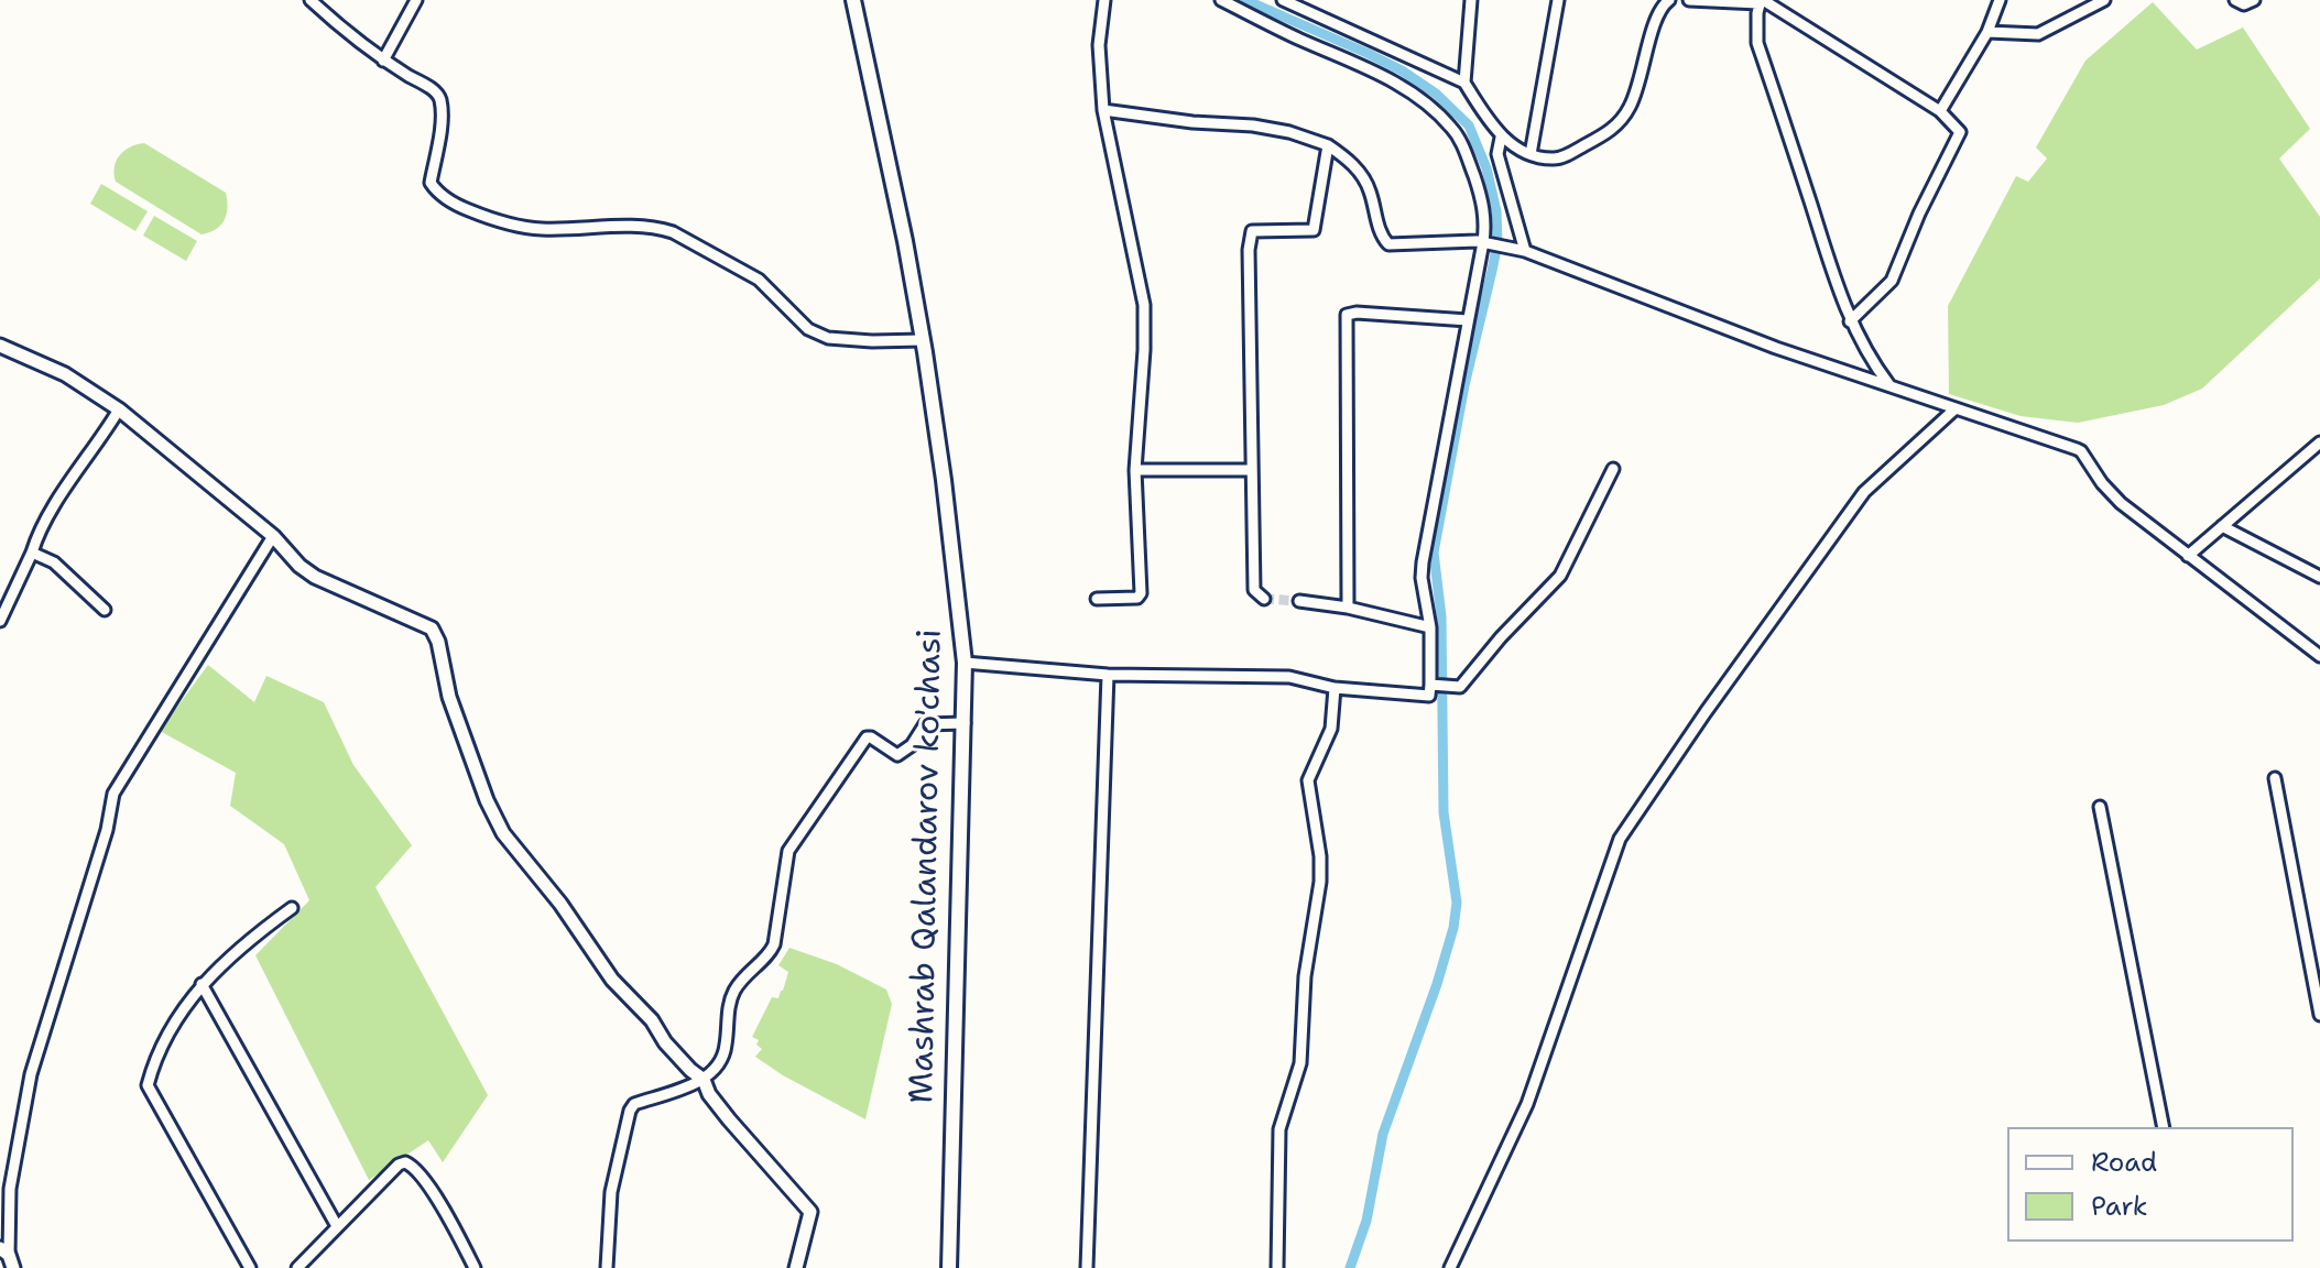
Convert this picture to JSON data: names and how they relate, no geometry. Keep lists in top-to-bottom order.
{
  "streets": {
    "main road": ["Mashrab Qalandarov ko'chasi"]
  },
  "legend": ["Road", "Park"]
}
